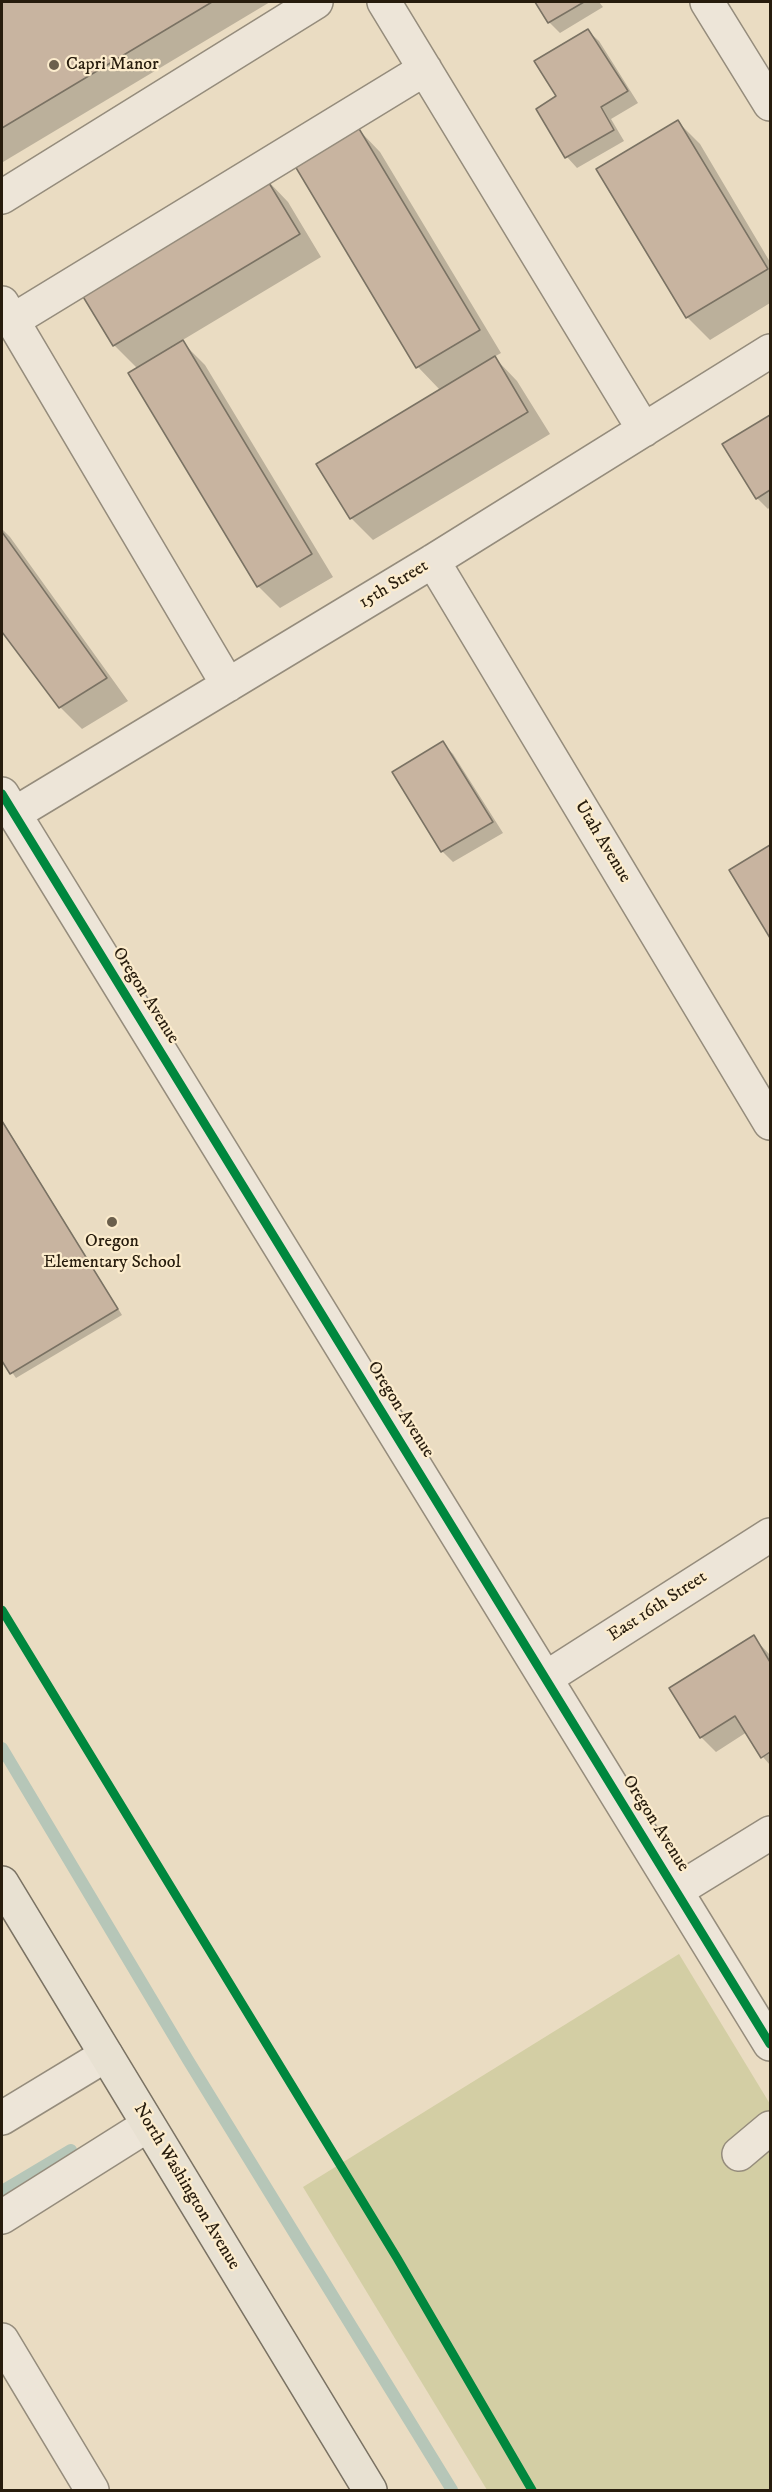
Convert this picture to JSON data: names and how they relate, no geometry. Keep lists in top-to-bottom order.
{
  "streets": {
    "main road": ["North Washington Avenue"],
    "street": [
      "15th Street",
      "Utah Avenue",
      "Oregon Avenue",
      "East 16th Street"
    ]
  },
  "crossings": [
    ["15th Street", "Utah Avenue"],
    ["15th Street", "Oregon Avenue"],
    ["Oregon Avenue", "East 16th Street"]
  ],
  "places": ["Capri Manor", "Oregon Elementary School"]
}
